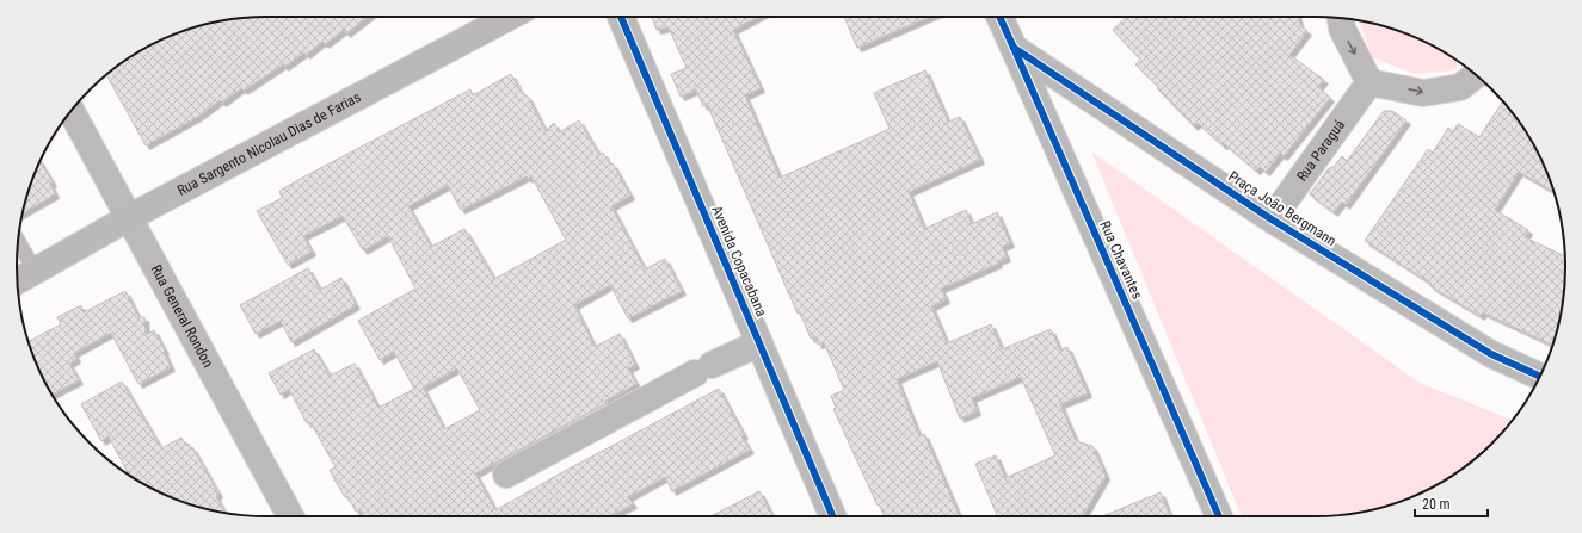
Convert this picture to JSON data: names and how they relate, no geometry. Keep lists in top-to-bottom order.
{
  "streets": {
    "main road": ["Rua Sargento Nicolau Dias de Farias"],
    "street": [
      "Rua Paraguá",
      "Praça João Bergmann",
      "Rua Chavantes",
      "Avenida Copacabana",
      "Rua General Rondon"
    ]
  },
  "crossings": [
    ["Rua Sargento Nicolau Dias de Farias", "Rua General Rondon"],
    ["Rua Paraguá", "Praça João Bergmann"],
    ["Praça João Bergmann", "Rua Chavantes"]
  ],
  "scale_bar": "20 m"
}
